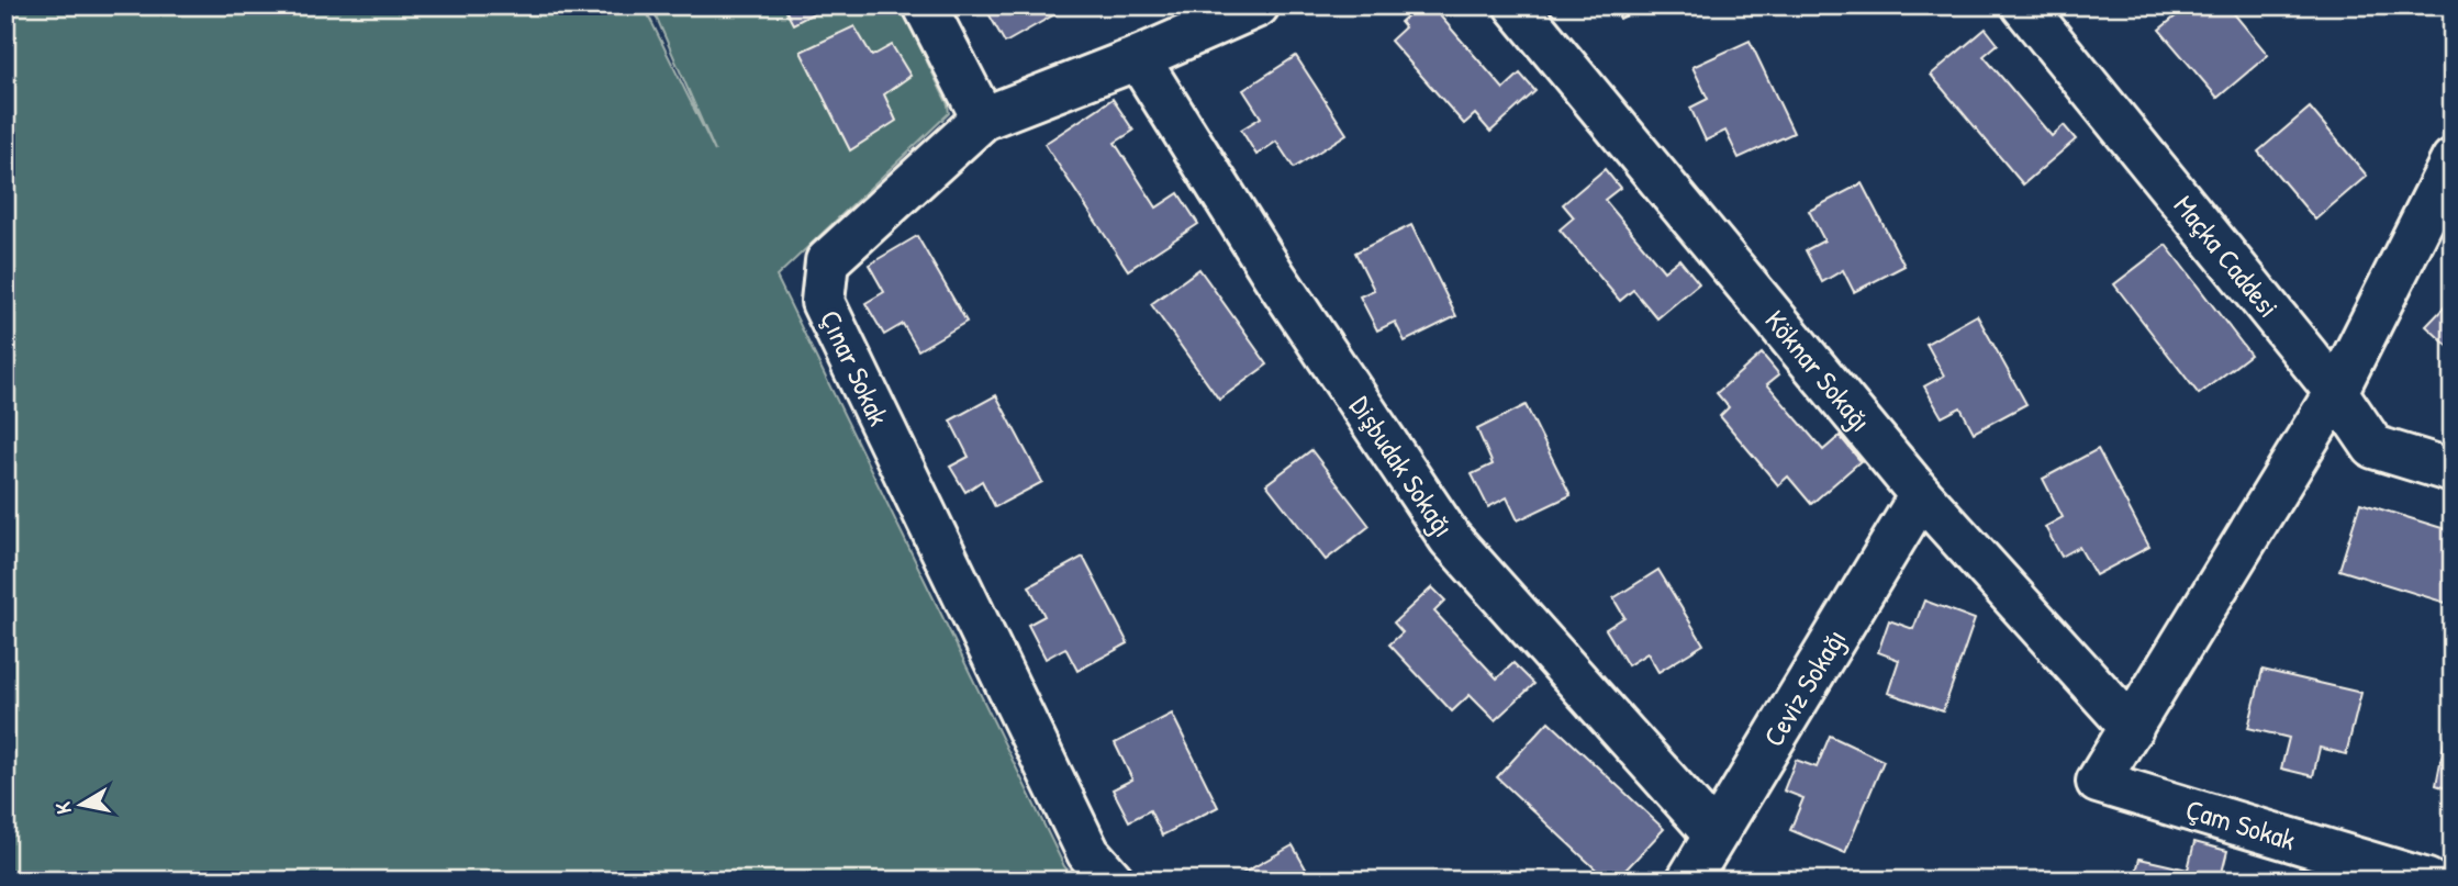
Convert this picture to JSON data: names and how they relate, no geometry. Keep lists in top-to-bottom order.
{
  "streets": {
    "street": [
      "Maçka Caddesi",
      "Çınar Sokak",
      "Köknar Sokağı",
      "Dişbudak Sokağı",
      "Ceviz Sokağı",
      "Çam Sokak"
    ]
  },
  "crossings": [
    ["Çınar Sokak", "Dişbudak Sokağı"],
    ["Köknar Sokağı", "Ceviz Sokağı"],
    ["Köknar Sokağı", "Çam Sokak"],
    ["Dişbudak Sokağı", "Ceviz Sokağı"]
  ],
  "north": "left"
}
